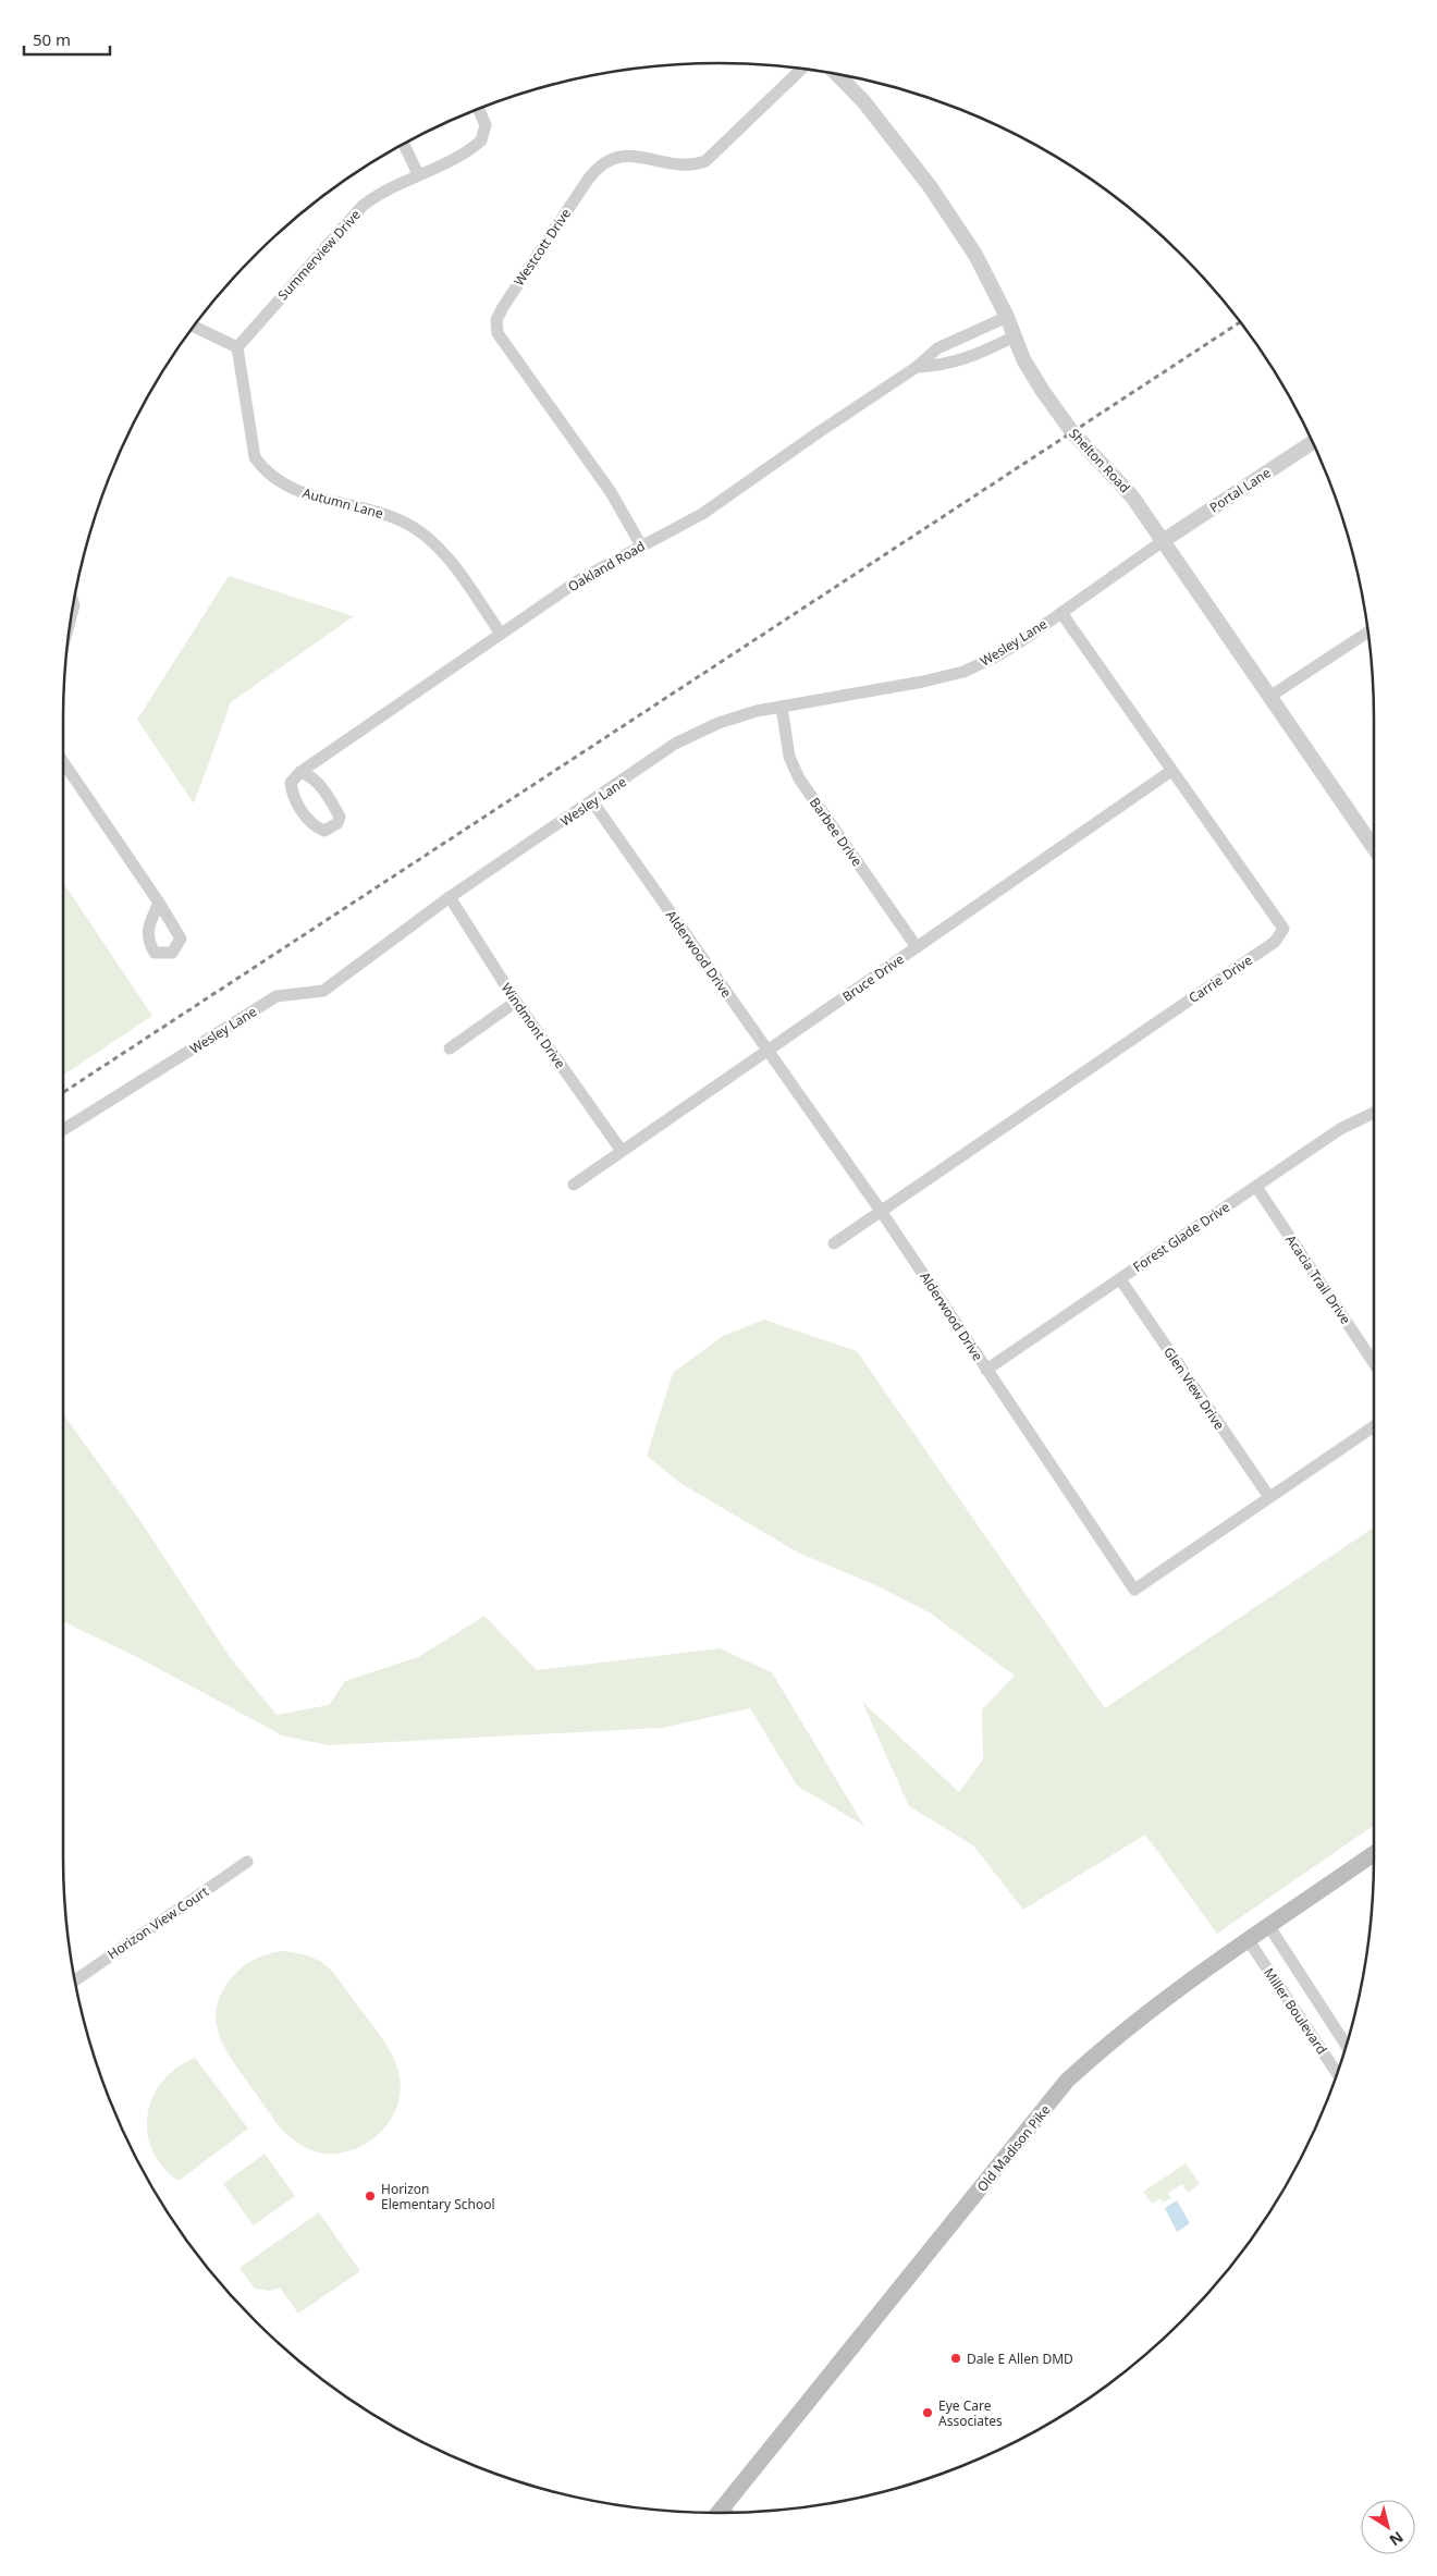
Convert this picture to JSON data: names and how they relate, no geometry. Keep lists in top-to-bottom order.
{
  "streets": {
    "main road": ["Old Madison Pike"],
    "street": [
      "Westcott Drive",
      "Summerview Drive",
      "Shelton Road",
      "Portal Lane",
      "Autumn Lane",
      "Oakland Road",
      "Wesley Lane",
      "Barbee Drive",
      "Alderwood Drive",
      "Bruce Drive",
      "Carrie Drive",
      "Windmont Drive",
      "Forest Glade Drive",
      "Acacia Trail Drive",
      "Glen View Drive",
      "Horizon View Court",
      "Miller Boulevard"
    ]
  },
  "crossings": [
    ["Westcott Drive", "Oakland Road"],
    ["Summerview Drive", "Autumn Lane"],
    ["Shelton Road", "Portal Lane"],
    ["Shelton Road", "Oakland Road"],
    ["Shelton Road", "Wesley Lane"],
    ["Portal Lane", "Wesley Lane"],
    ["Autumn Lane", "Oakland Road"],
    ["Wesley Lane", "Barbee Drive"],
    ["Wesley Lane", "Alderwood Drive"],
    ["Wesley Lane", "Carrie Drive"],
    ["Wesley Lane", "Windmont Drive"],
    ["Barbee Drive", "Bruce Drive"],
    ["Alderwood Drive", "Bruce Drive"],
    ["Alderwood Drive", "Carrie Drive"],
    ["Alderwood Drive", "Forest Glade Drive"],
    ["Alderwood Drive", "Glen View Drive"],
    ["Bruce Drive", "Carrie Drive"],
    ["Bruce Drive", "Windmont Drive"],
    ["Forest Glade Drive", "Acacia Trail Drive"],
    ["Forest Glade Drive", "Glen View Drive"],
    ["Miller Boulevard", "Old Madison Pike"]
  ],
  "places": ["Horizon Elementary School", "Dale E Allen DMD", "Eye Care Associates"],
  "scale_bar": "50 m",
  "north": "bottom right"
}
